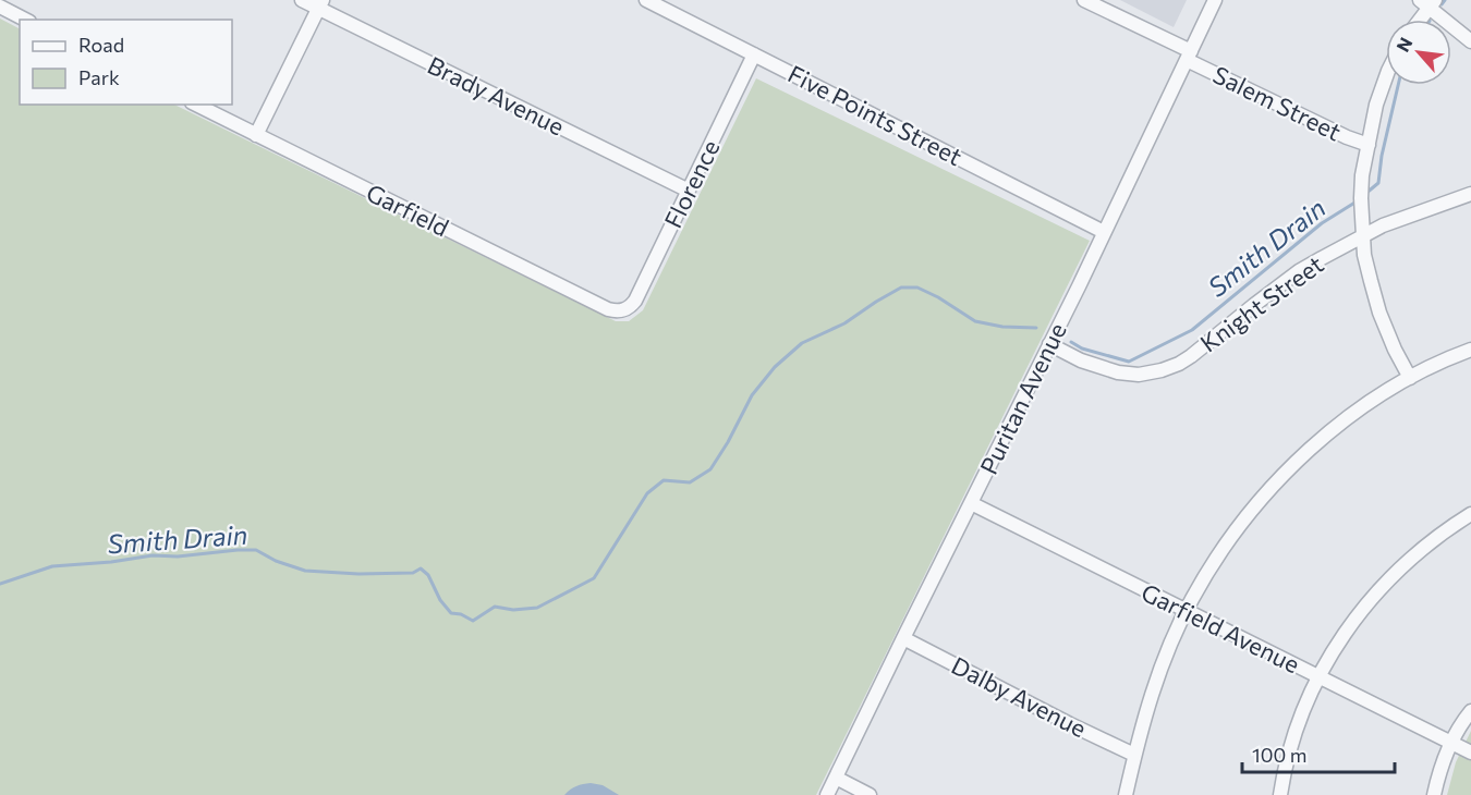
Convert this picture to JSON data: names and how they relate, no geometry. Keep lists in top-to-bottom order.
{
  "streets": {
    "street": [
      "Brady Avenue",
      "Salem Street",
      "Five Points Street",
      "Florence",
      "Garfield",
      "Knight Street",
      "Puritan Avenue",
      "Garfield Avenue",
      "Dalby Avenue"
    ]
  },
  "crossings": [
    ["Brady Avenue", "Florence"],
    ["Salem Street", "Puritan Avenue"],
    ["Five Points Street", "Florence"],
    ["Five Points Street", "Puritan Avenue"],
    ["Florence", "Garfield"],
    ["Knight Street", "Puritan Avenue"],
    ["Puritan Avenue", "Garfield Avenue"],
    ["Puritan Avenue", "Dalby Avenue"]
  ],
  "water": ["Smith Drain"],
  "legend": ["Road", "Park"],
  "scale_bar": "100 m",
  "north": "top left"
}
